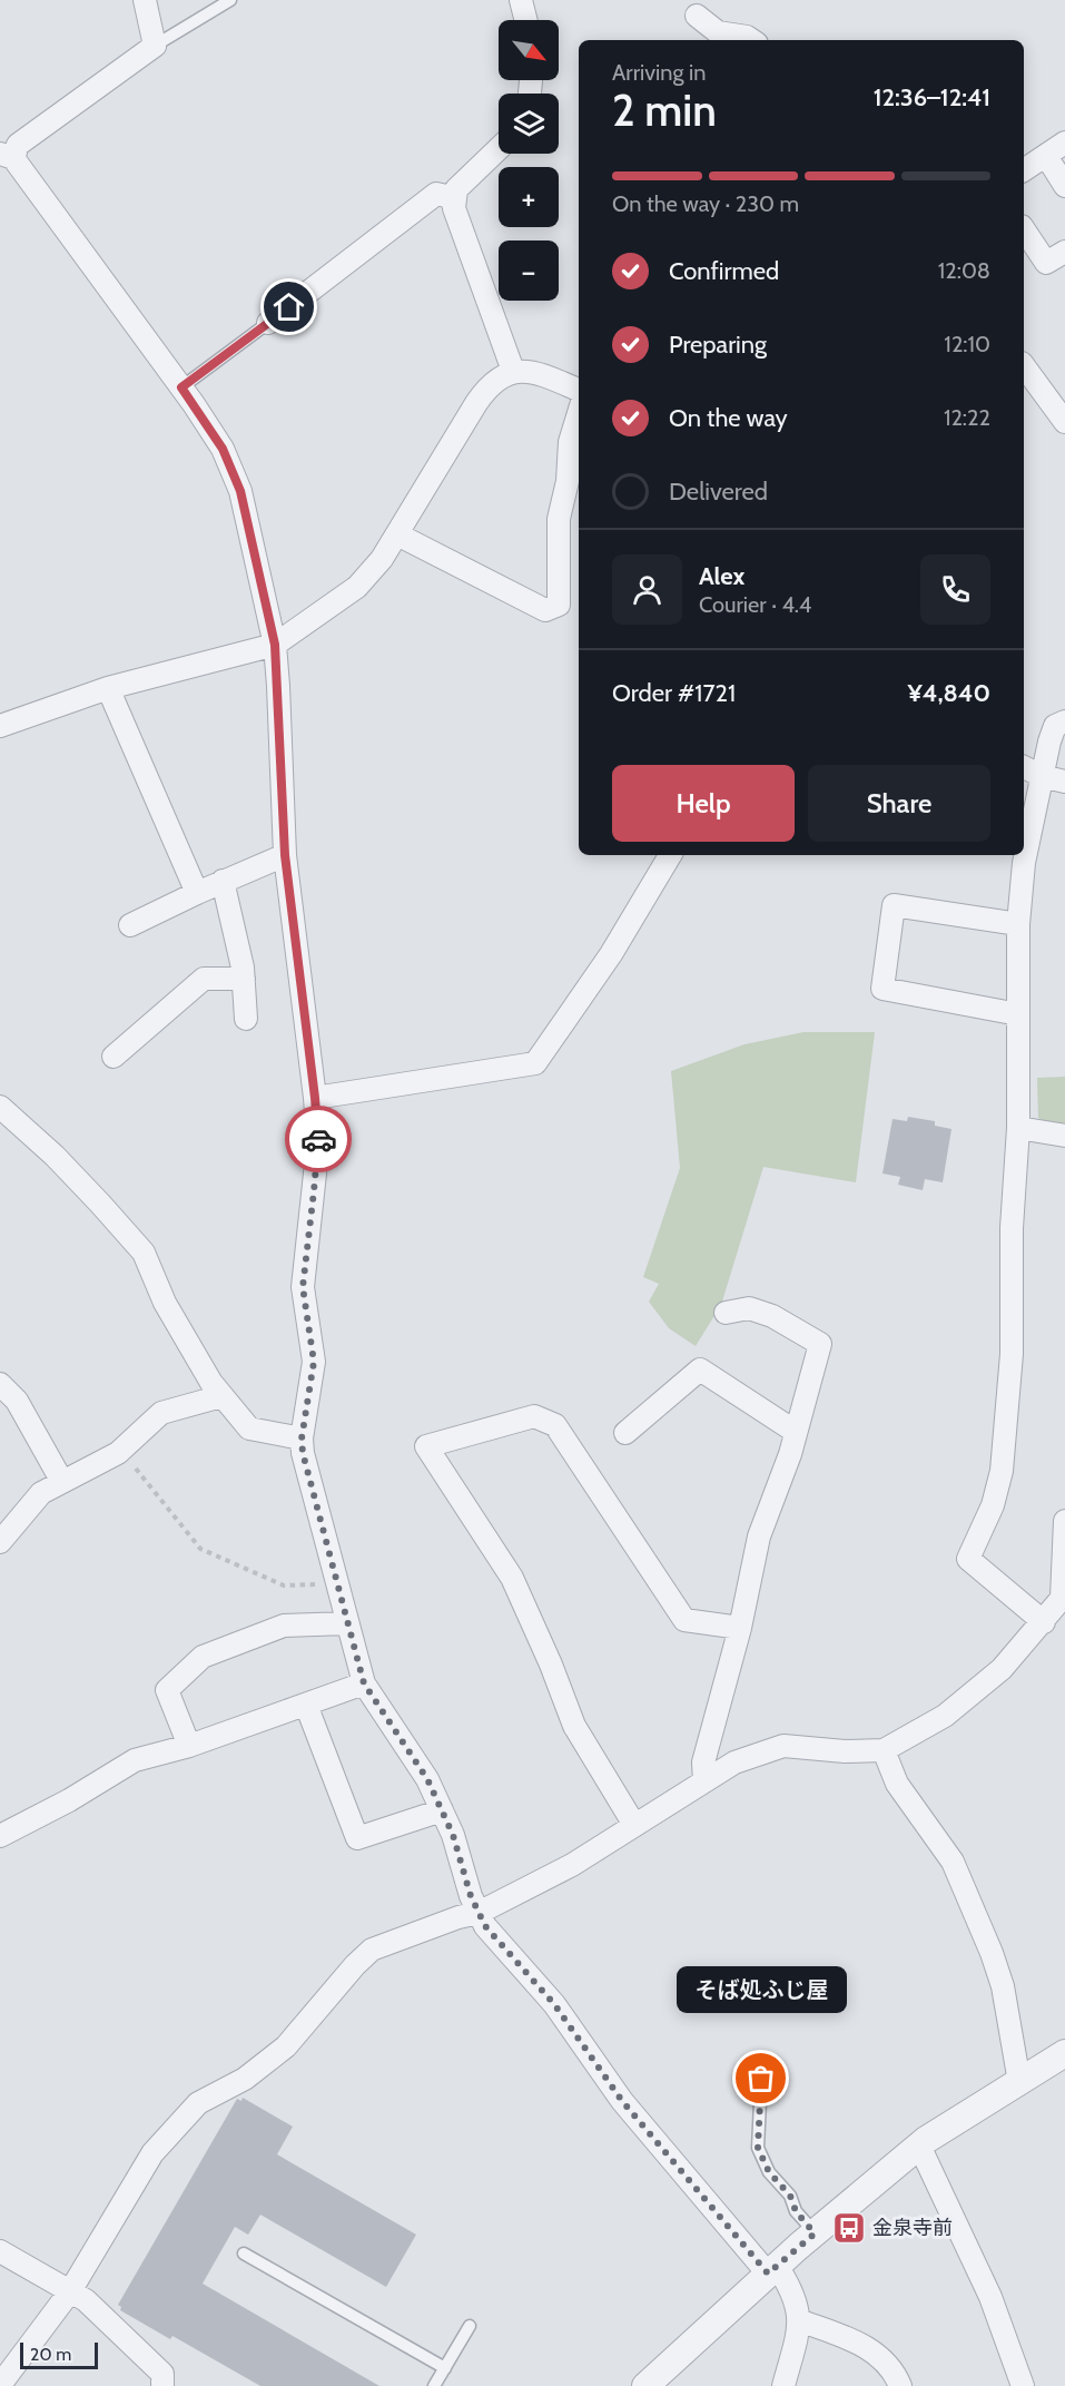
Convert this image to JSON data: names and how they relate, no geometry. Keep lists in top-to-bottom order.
{
  "places": {
    "other": ["そば処ふじ屋"],
    "bus stop": ["金泉寺前"]
  },
  "scale_bar": "20 m",
  "north": "bottom right",
  "page": {
    "map_buttons": ["+", "−"],
    "heading": ["2 min", "Arriving in", "12:36–12:41"],
    "panel": [
      "Alex",
      "Courier · 4.4",
      "Order #1721",
      "¥4,840"
    ],
    "bar": "On the way · 230 m",
    "list": [
      ["Confirmed", "12:08"],
      ["Preparing", "12:10"],
      ["On the way", "12:22"],
      "Delivered"
    ],
    "buttons": ["Help", "Share"],
    "bubble": "そば処ふじ屋",
    "scale": "20 m"
  }
}
